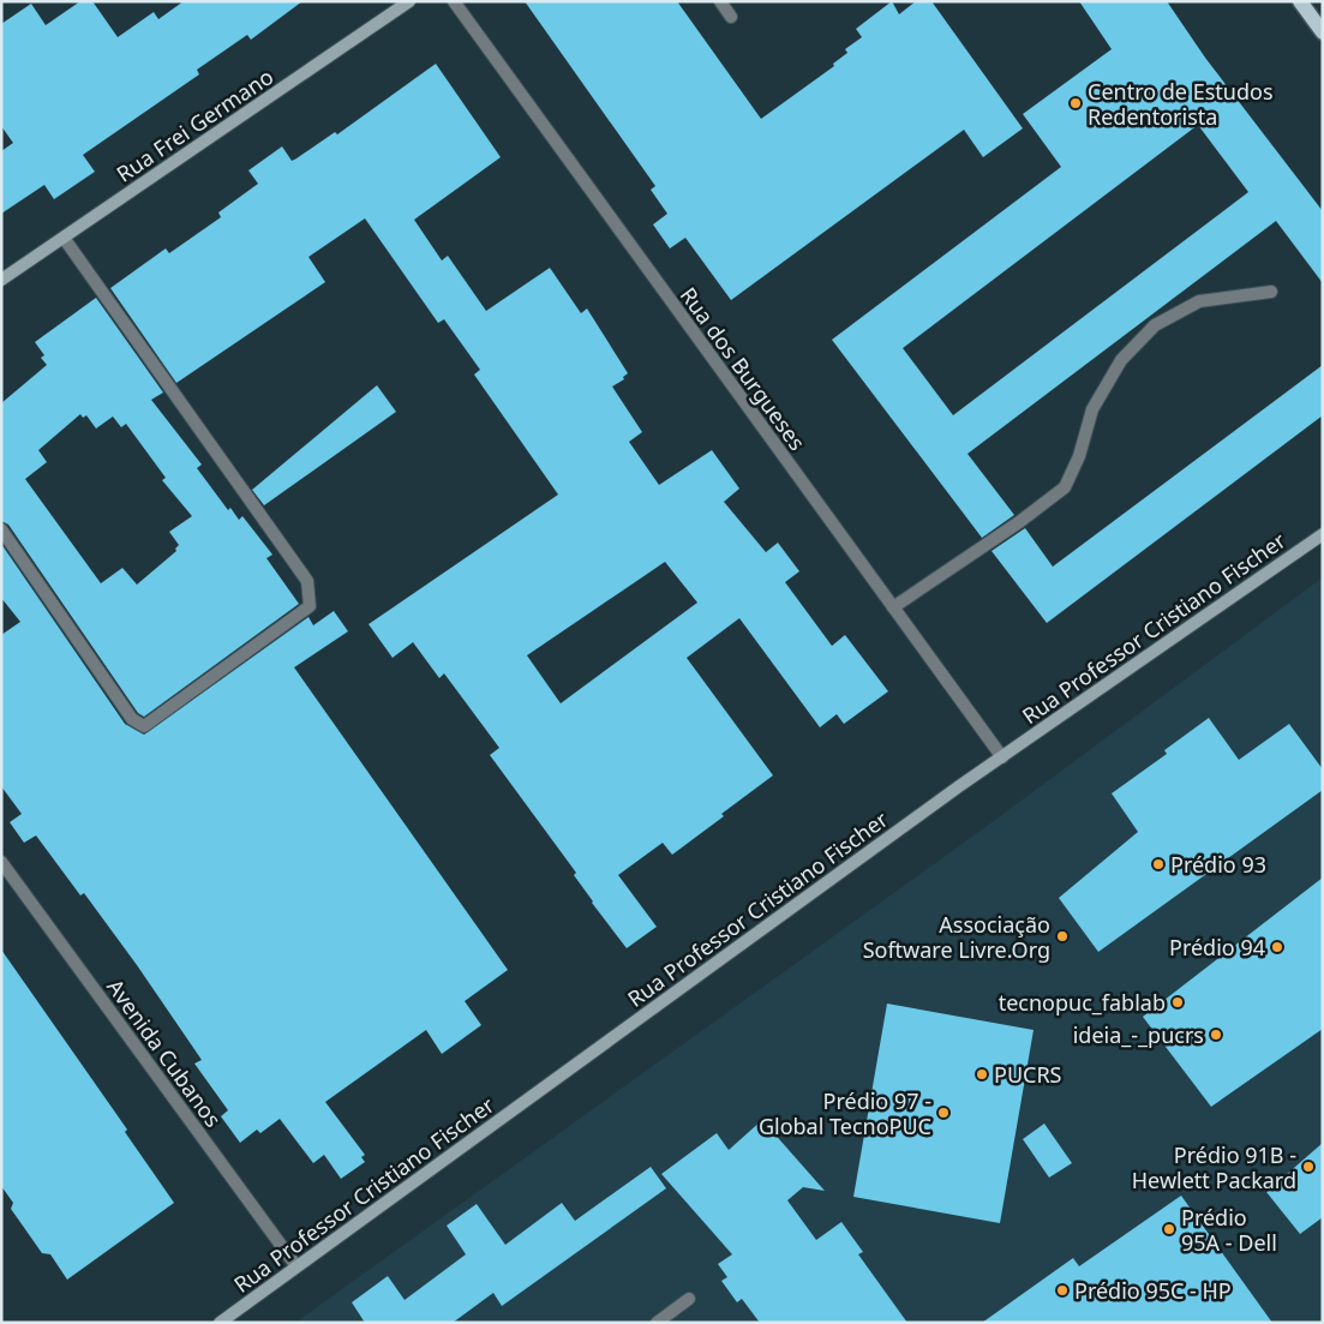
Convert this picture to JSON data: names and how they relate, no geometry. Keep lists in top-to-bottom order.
{
  "streets": {
    "main road": ["Rua Frei Germano", "Rua Professor Cristiano Fischer"],
    "street": ["Rua dos Burgueses", "Avenida Cubanos"]
  },
  "crossings": [
    ["Rua dos Burgueses", "Rua Professor Cristiano Fischer"],
    ["Rua Professor Cristiano Fischer", "Avenida Cubanos"]
  ],
  "places": [
    "Centro de Estudos Redentorista",
    "Prédio 93",
    "Associação Software Livre.Org",
    "Prédio 94",
    "tecnopuc_fablab",
    "ideia_-_pucrs",
    "PUCRS",
    "Prédio 97 - Global TecnoPUC",
    "Prédio 91B - Hewlett Packard",
    "Prédio 95A - Dell",
    "Prédio 95C - HP"
  ]
}
